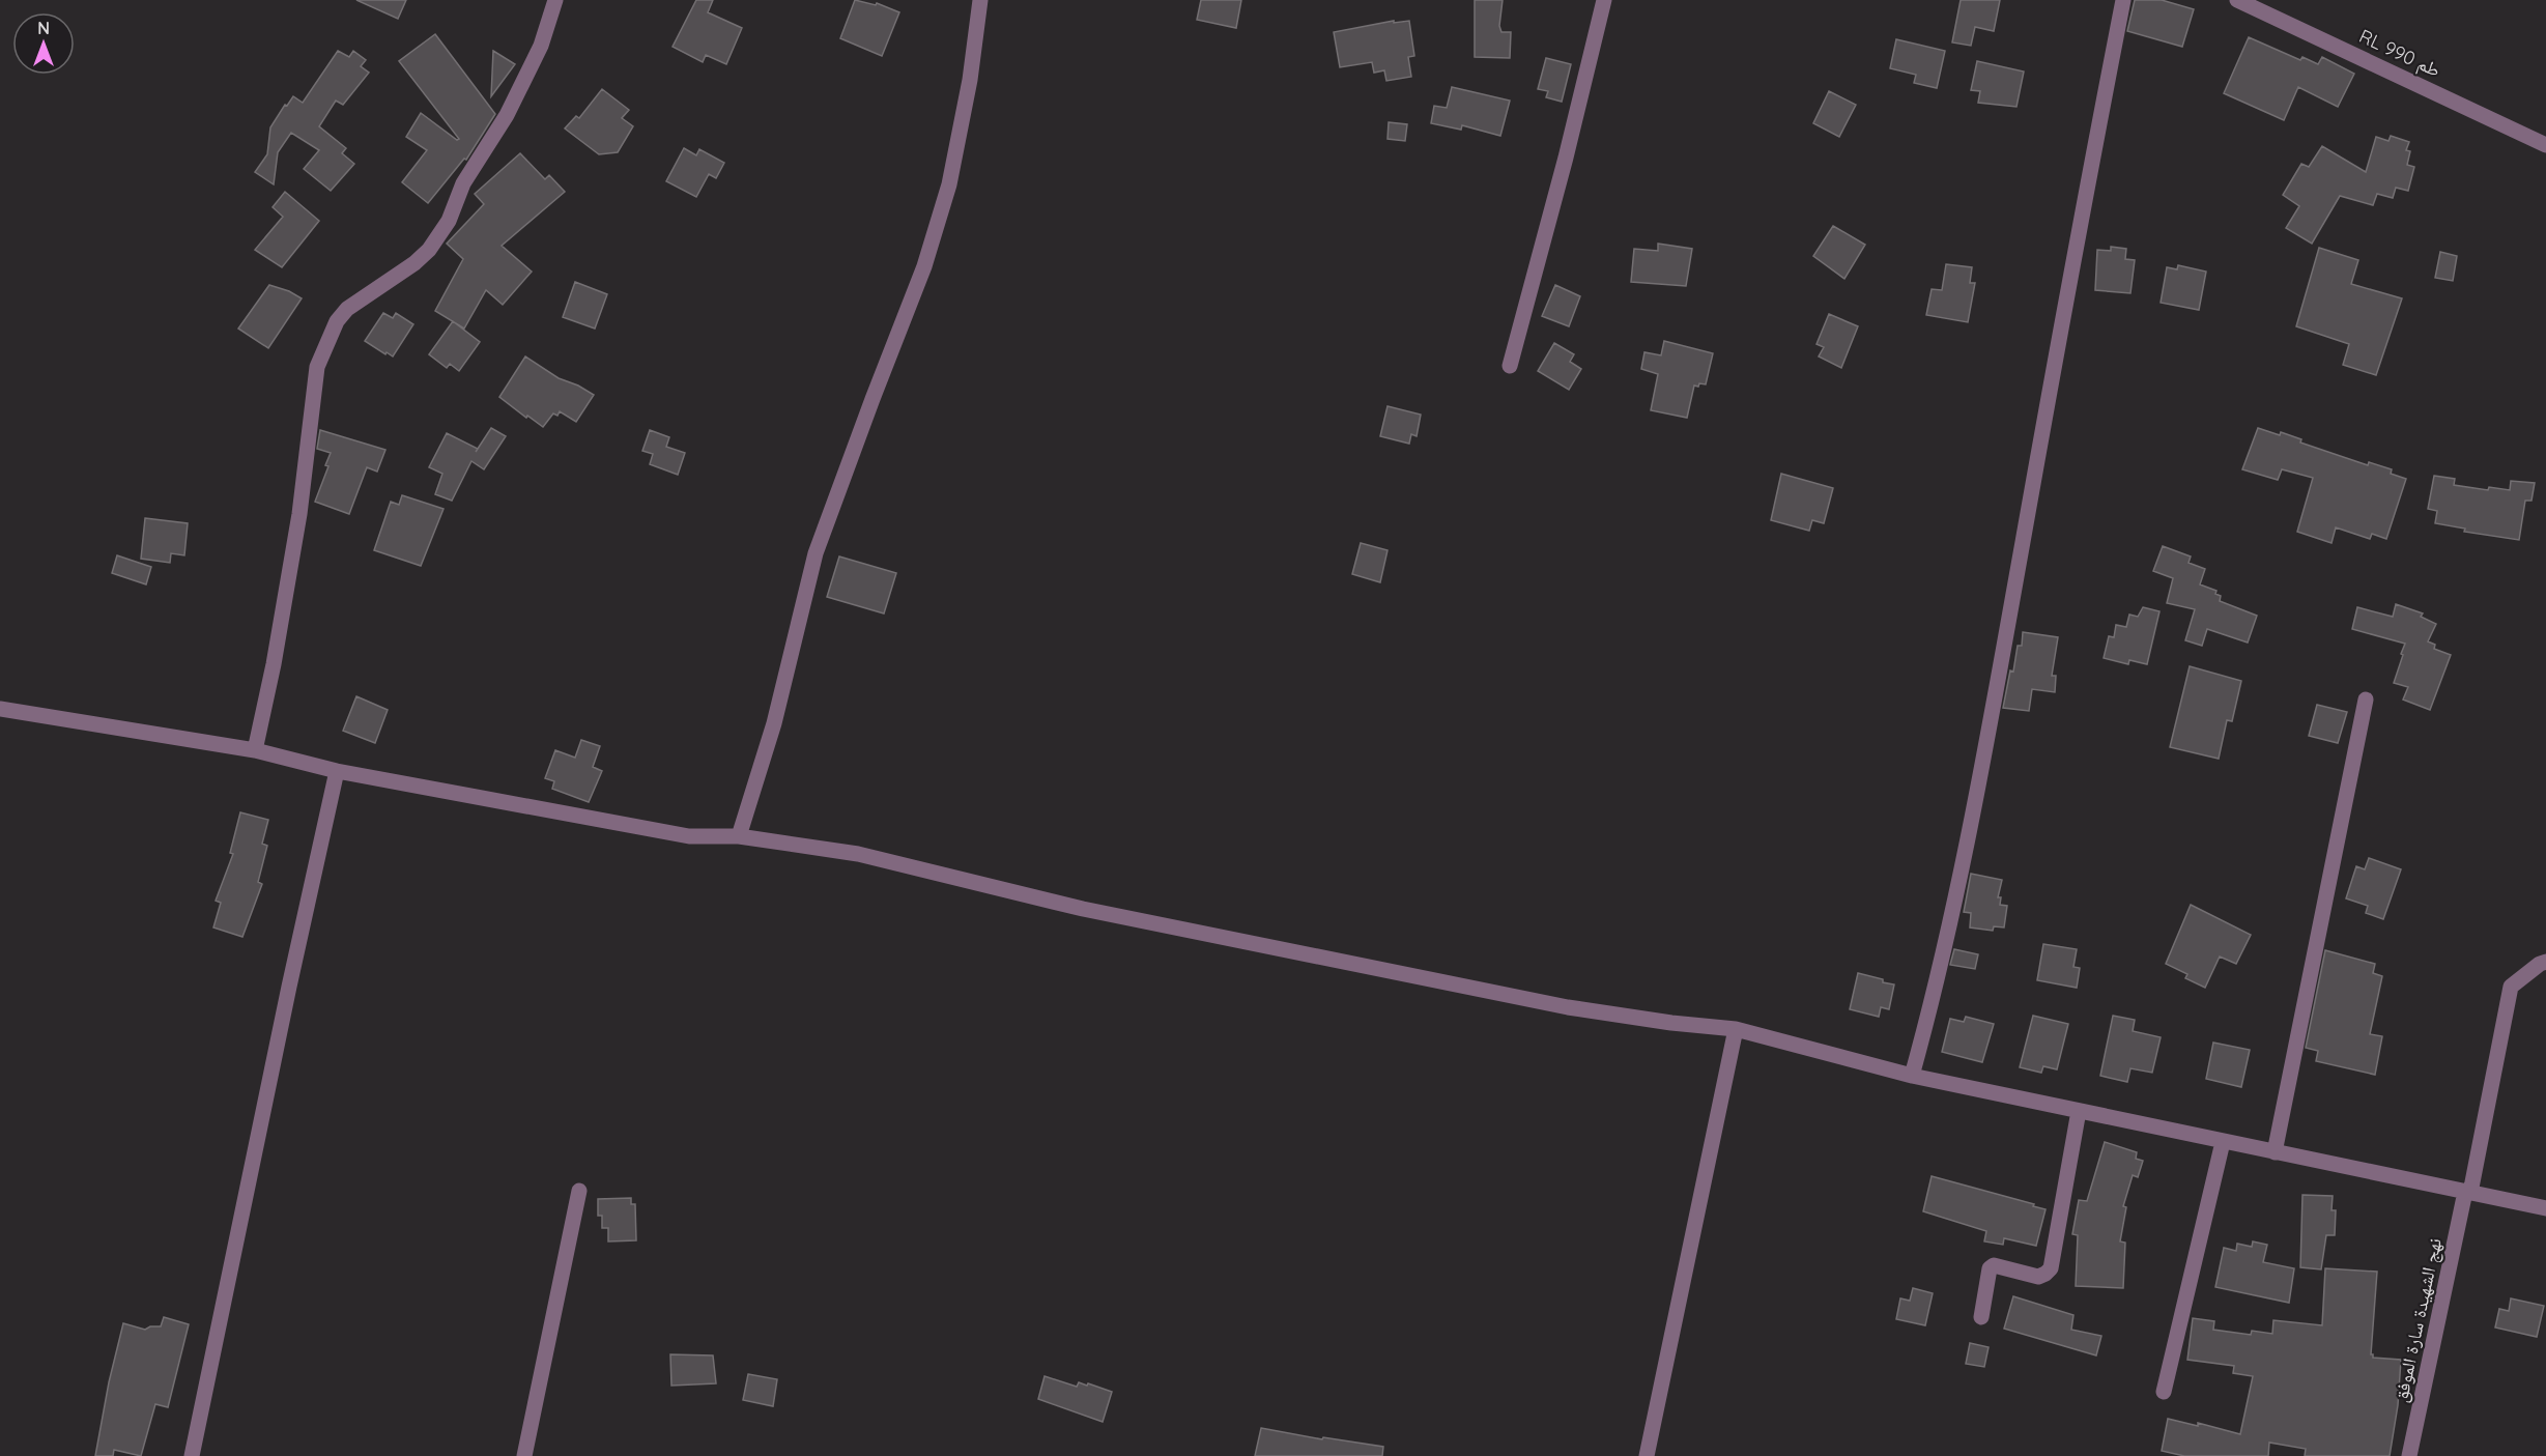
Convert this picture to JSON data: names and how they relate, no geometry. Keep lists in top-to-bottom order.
{
  "streets": {
    "street": ["RL طم 990", "نهج الشهيدة سارة الموفق"]
  },
  "north": "top"
}
